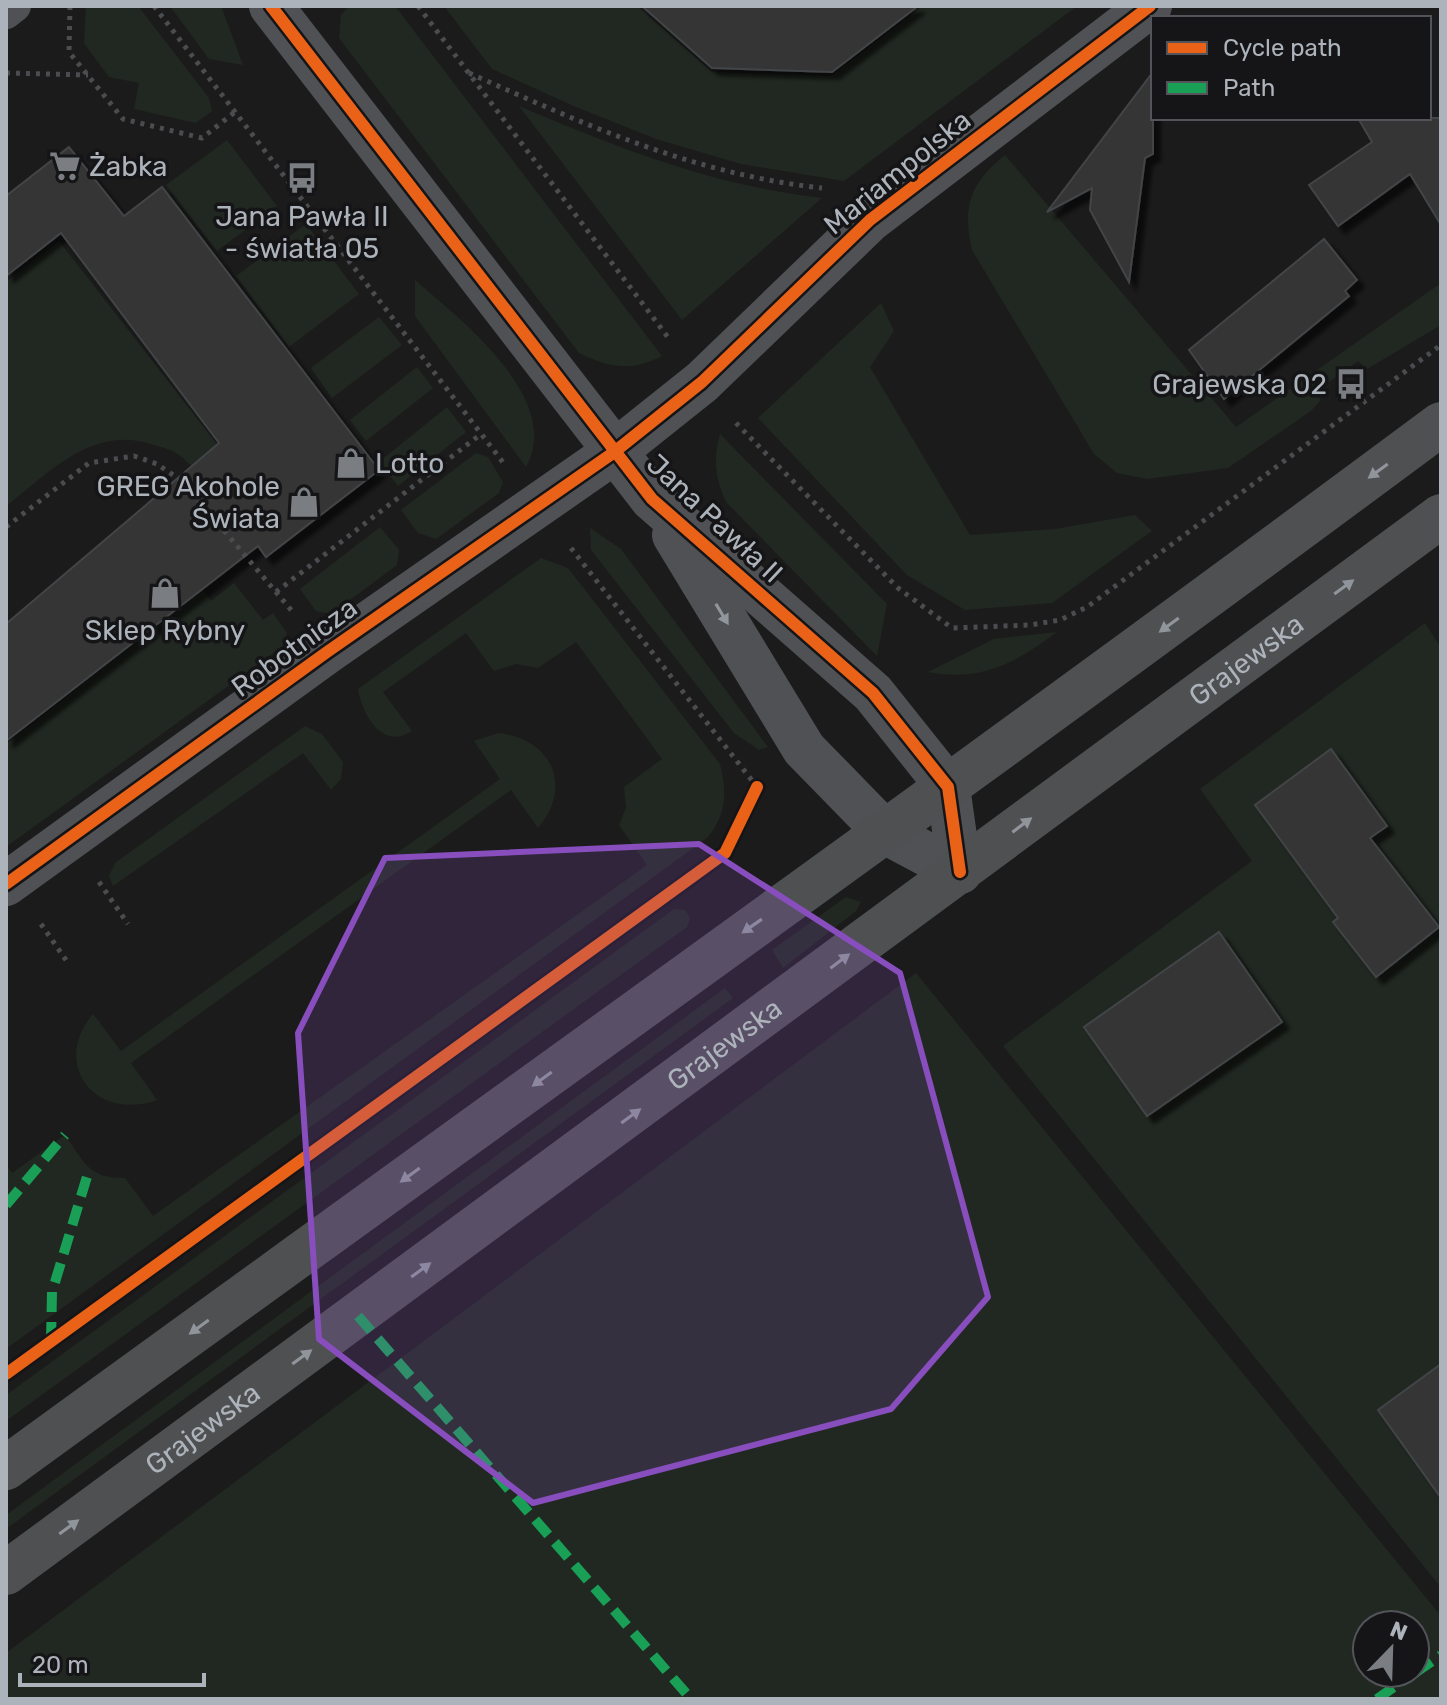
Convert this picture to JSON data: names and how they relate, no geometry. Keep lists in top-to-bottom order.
{
  "streets": {
    "main road": ["Grajewska"],
    "street": ["Mariampolska", "Jana Pawła II", "Robotnicza"]
  },
  "crossings": [
    ["Mariampolska", "Jana Pawła II"],
    ["Mariampolska", "Robotnicza"],
    ["Jana Pawła II", "Robotnicza"],
    ["Jana Pawła II", "Grajewska"]
  ],
  "places": {
    "supermarket": ["Żabka"],
    "bus stop": ["Jana Pawła II - światła 05", "Grajewska 02"],
    "shop": ["Lotto", "GREG Akohole Świata", "Sklep Rybny"]
  },
  "legend": ["Cycle path", "Path"],
  "scale_bar": "20 m",
  "north": "top right"
}
